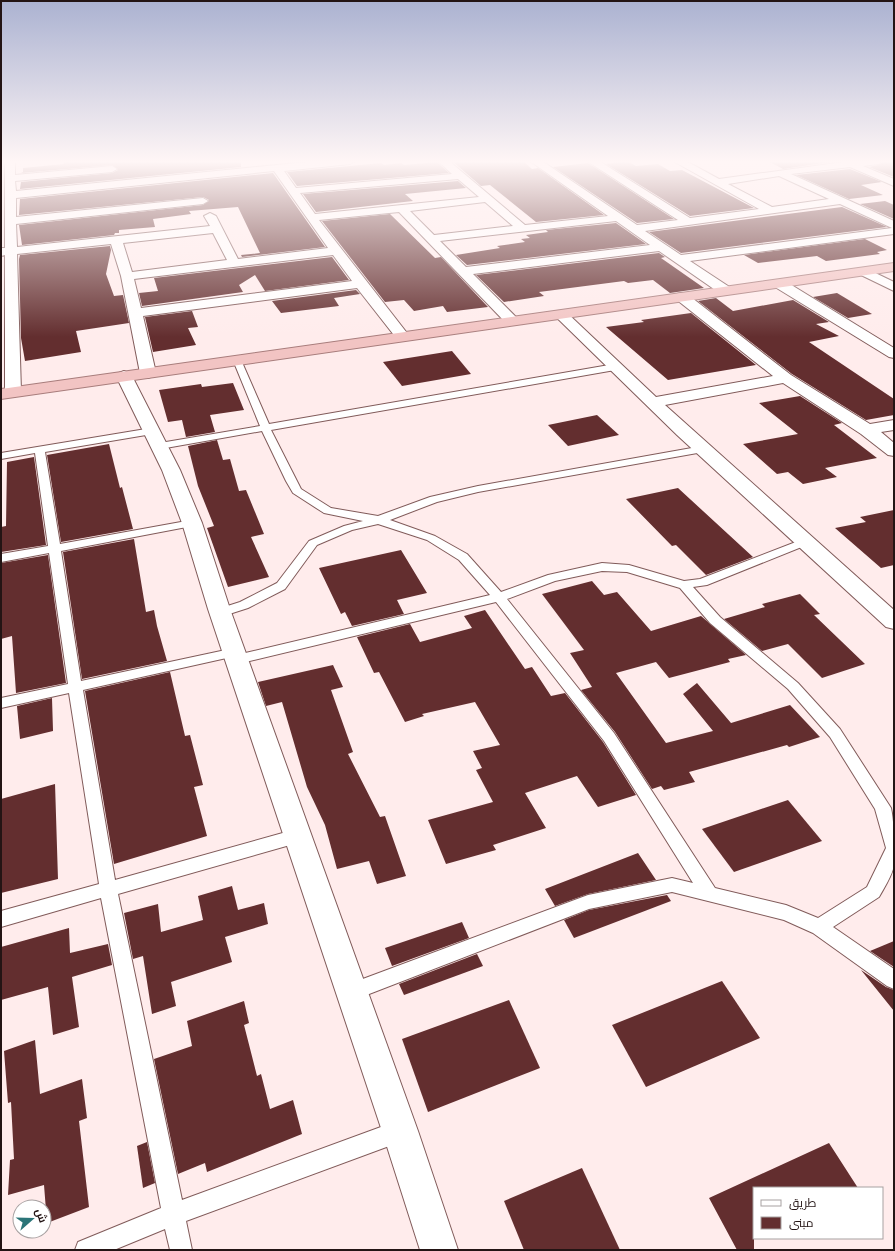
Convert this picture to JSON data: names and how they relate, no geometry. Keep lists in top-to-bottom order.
{
  "legend": ["طريق", "مبنى"],
  "north": "right"
}
